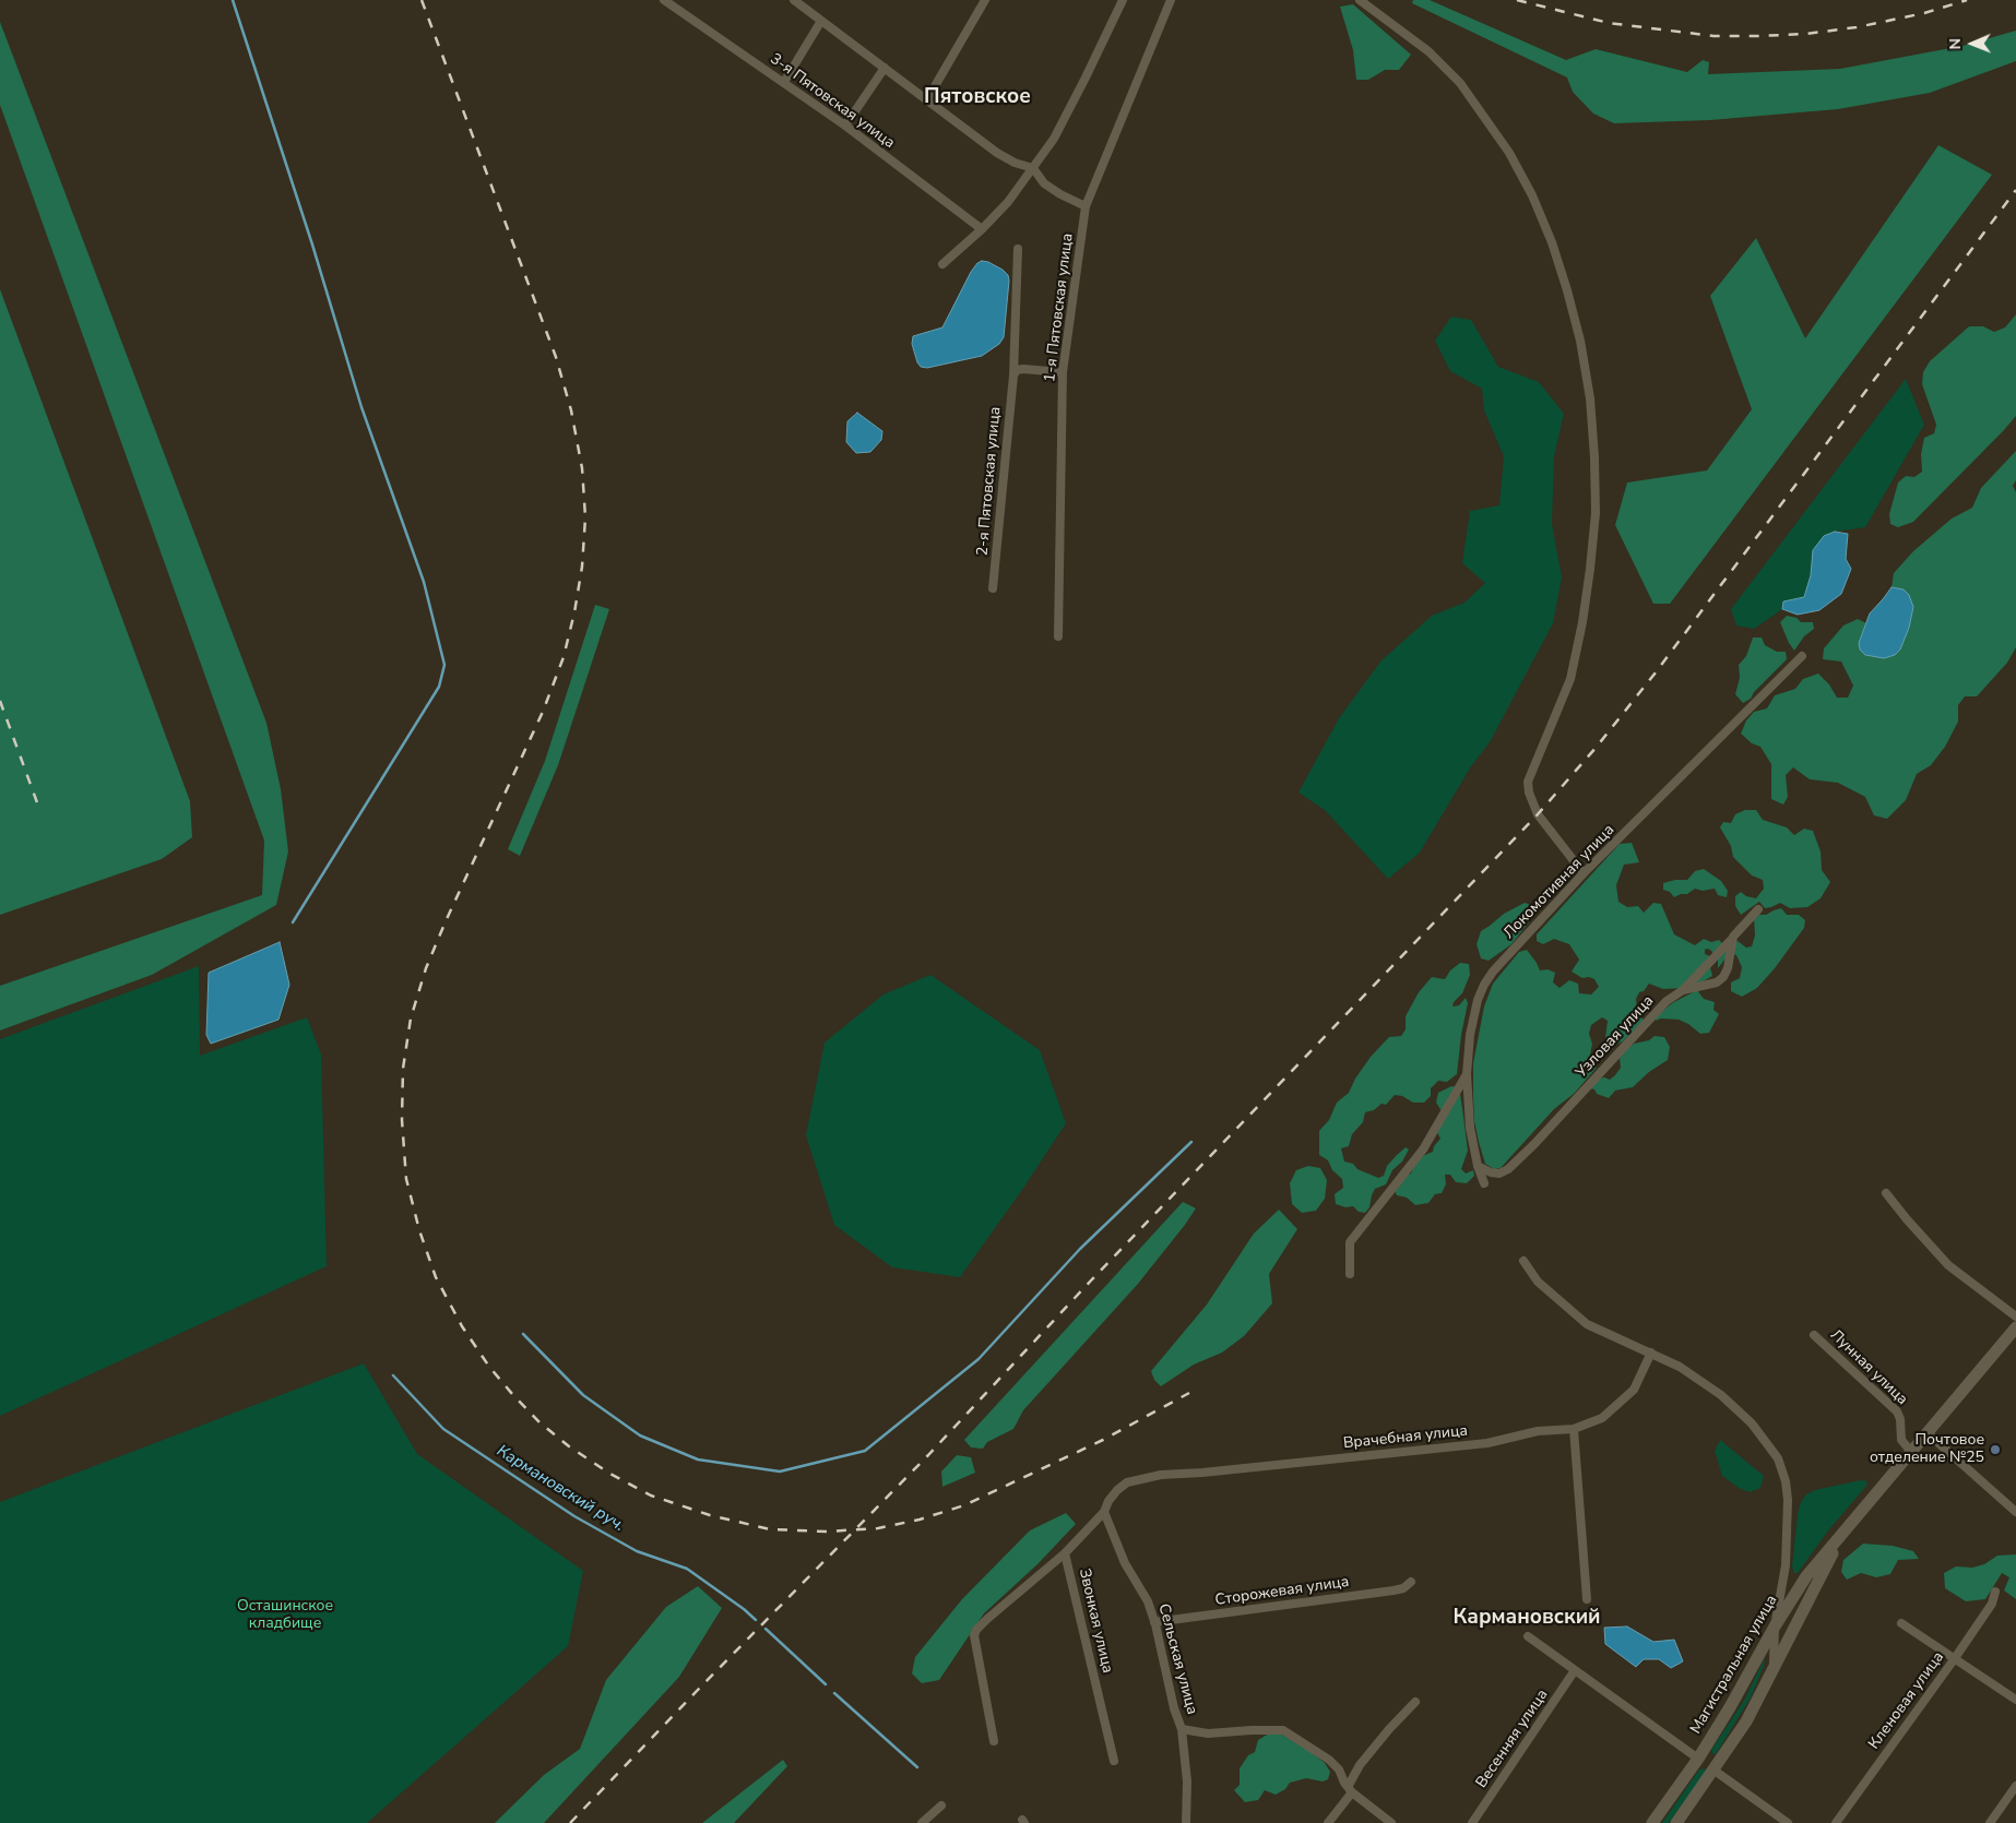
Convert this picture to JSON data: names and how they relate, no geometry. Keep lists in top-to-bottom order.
{
  "streets": {
    "main road": ["Магистральная улица"],
    "street": [
      "3-я Пятовская улица",
      "1-я Пятовская улица",
      "2-я Пятовская улица",
      "Локомотивная улица",
      "Узловая улица",
      "Лунная улица",
      "Врачебная улица",
      "Сторожевая улица",
      "Звонкая улица",
      "Сельская улица",
      "Кленовая улица",
      "Весенняя улица"
    ]
  },
  "crossings": [
    ["Локомотивная улица", "Узловая улица"],
    ["Лунная улица", "Магистральная улица"],
    ["Врачебная улица", "Сельская улица"],
    ["Сторожевая улица", "Сельская улица"]
  ],
  "districts": ["Пятовское", "Кармановский"],
  "water": ["Кармановский руч."],
  "parks": ["Осташинское кладбище"],
  "places": ["Почтовое отделение №25"],
  "north": "left"
}
